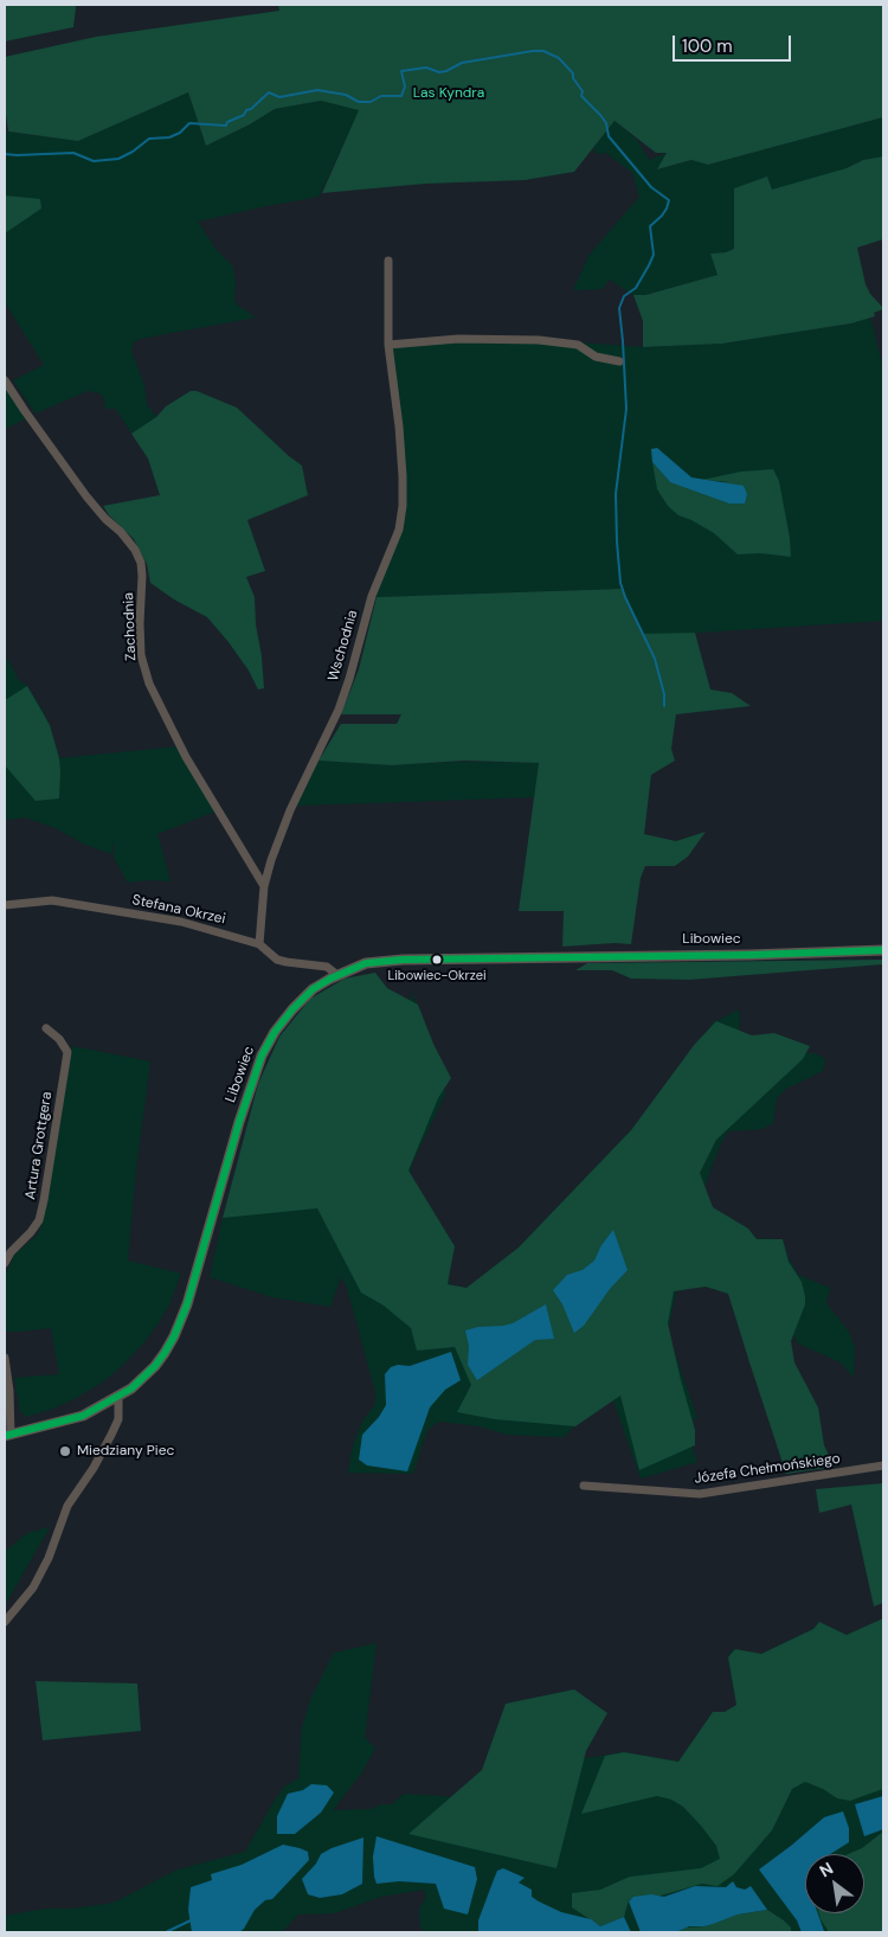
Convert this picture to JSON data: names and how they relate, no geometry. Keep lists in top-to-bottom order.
{
  "streets": {
    "street": [
      "Zachodnia",
      "Wschodnia",
      "Stefana Okrzei",
      "Libowiec",
      "Artura Grottgera",
      "Józefa Chełmońskiego"
    ]
  },
  "crossings": [
    ["Zachodnia", "Wschodnia"],
    ["Wschodnia", "Stefana Okrzei"],
    ["Stefana Okrzei", "Libowiec"]
  ],
  "parks": ["Las Kyndra"],
  "places": ["Libowiec-Okrzei", "Miedziany Piec"],
  "scale_bar": "100 m",
  "north": "top left"
}
